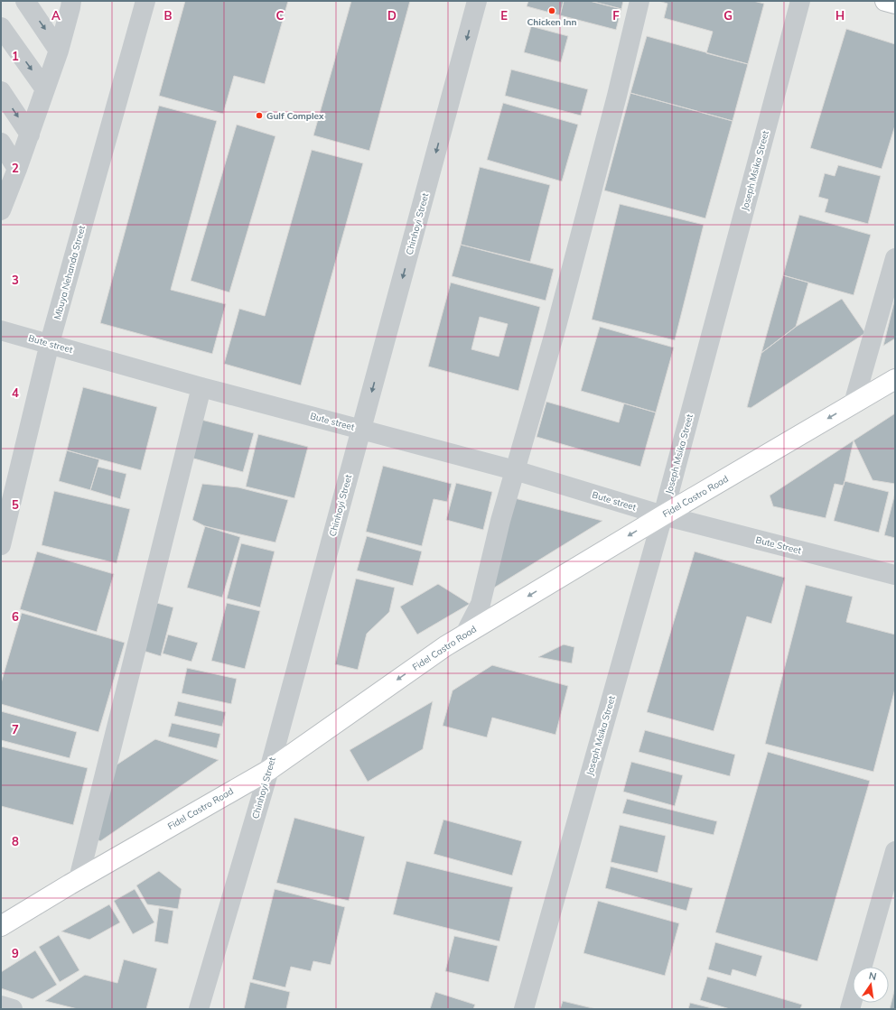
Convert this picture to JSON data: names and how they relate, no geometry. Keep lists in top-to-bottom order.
{
  "streets": {
    "main road": ["Fidel Castro Road"],
    "street": [
      "Joseph Msika Street",
      "Chinhoyi Street",
      "Mbuya Nehanda Street",
      "Bute street",
      "Bute Street"
    ]
  },
  "crossings": [
    ["Joseph Msika Street", "Bute street"],
    ["Joseph Msika Street", "Fidel Castro Road"],
    ["Joseph Msika Street", "Bute Street"],
    ["Chinhoyi Street", "Bute street"],
    ["Chinhoyi Street", "Fidel Castro Road"],
    ["Mbuya Nehanda Street", "Bute street"],
    ["Bute street", "Fidel Castro Road"],
    ["Bute street", "Bute Street"],
    ["Fidel Castro Road", "Bute Street"]
  ],
  "one_way": ["Fidel Castro Road"],
  "places": ["Chicken Inn", "Gulf Complex"],
  "north": "top",
  "grid": {
    "columns": [
      "A",
      "B",
      "C",
      "D",
      "E",
      "F",
      "G",
      "H"
    ],
    "rows": [
      "1",
      "2",
      "3",
      "4",
      "5",
      "6",
      "7",
      "8",
      "9"
    ]
  }
}
